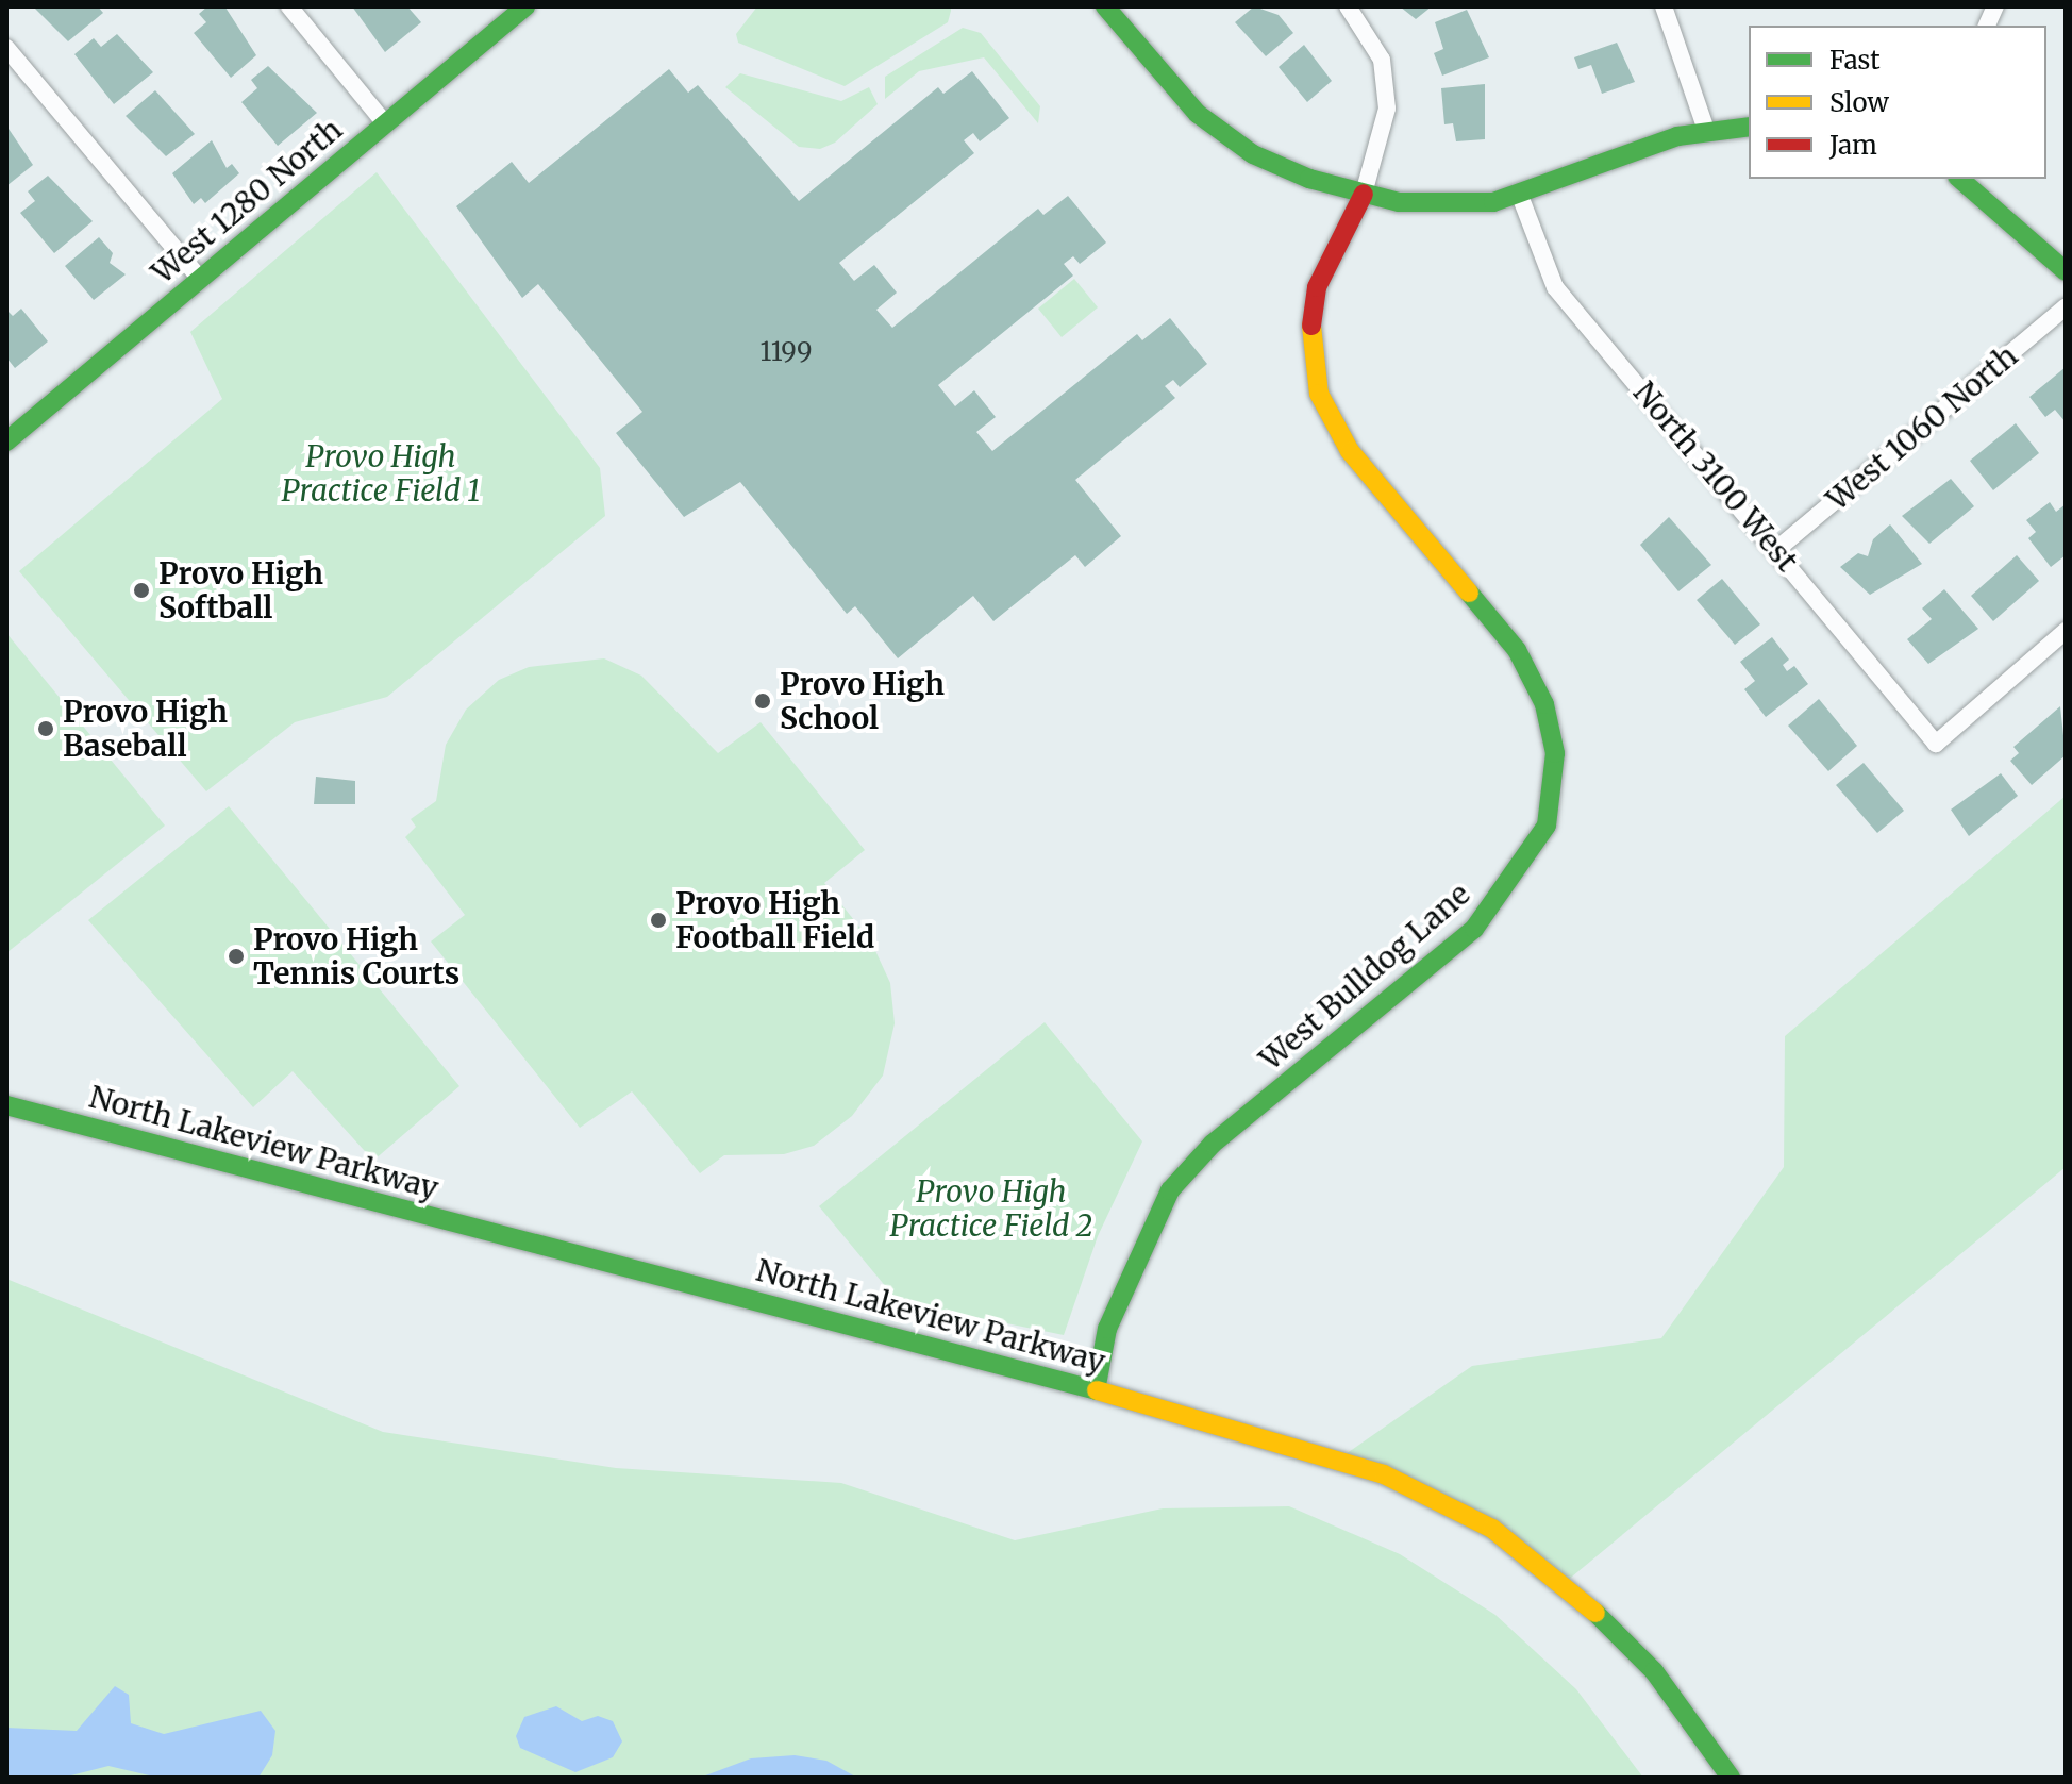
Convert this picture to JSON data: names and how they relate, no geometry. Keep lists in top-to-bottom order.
{
  "streets": {
    "street": [
      "West 1280 North",
      "West 1060 North",
      "North 3100 West",
      "West Bulldog Lane",
      "North Lakeview Parkway"
    ]
  },
  "crossings": [
    ["West 1060 North", "North 3100 West"],
    ["West Bulldog Lane", "North Lakeview Parkway"]
  ],
  "parks": ["Provo High Practice Field 1", "Provo High Practice Field 2"],
  "places": [
    "Provo High Softball",
    "Provo High School",
    "Provo High Baseball",
    "Provo High Football Field",
    "Provo High Tennis Courts"
  ],
  "house_numbers": ["1199"],
  "legend": ["Fast", "Slow", "Jam"]
}
